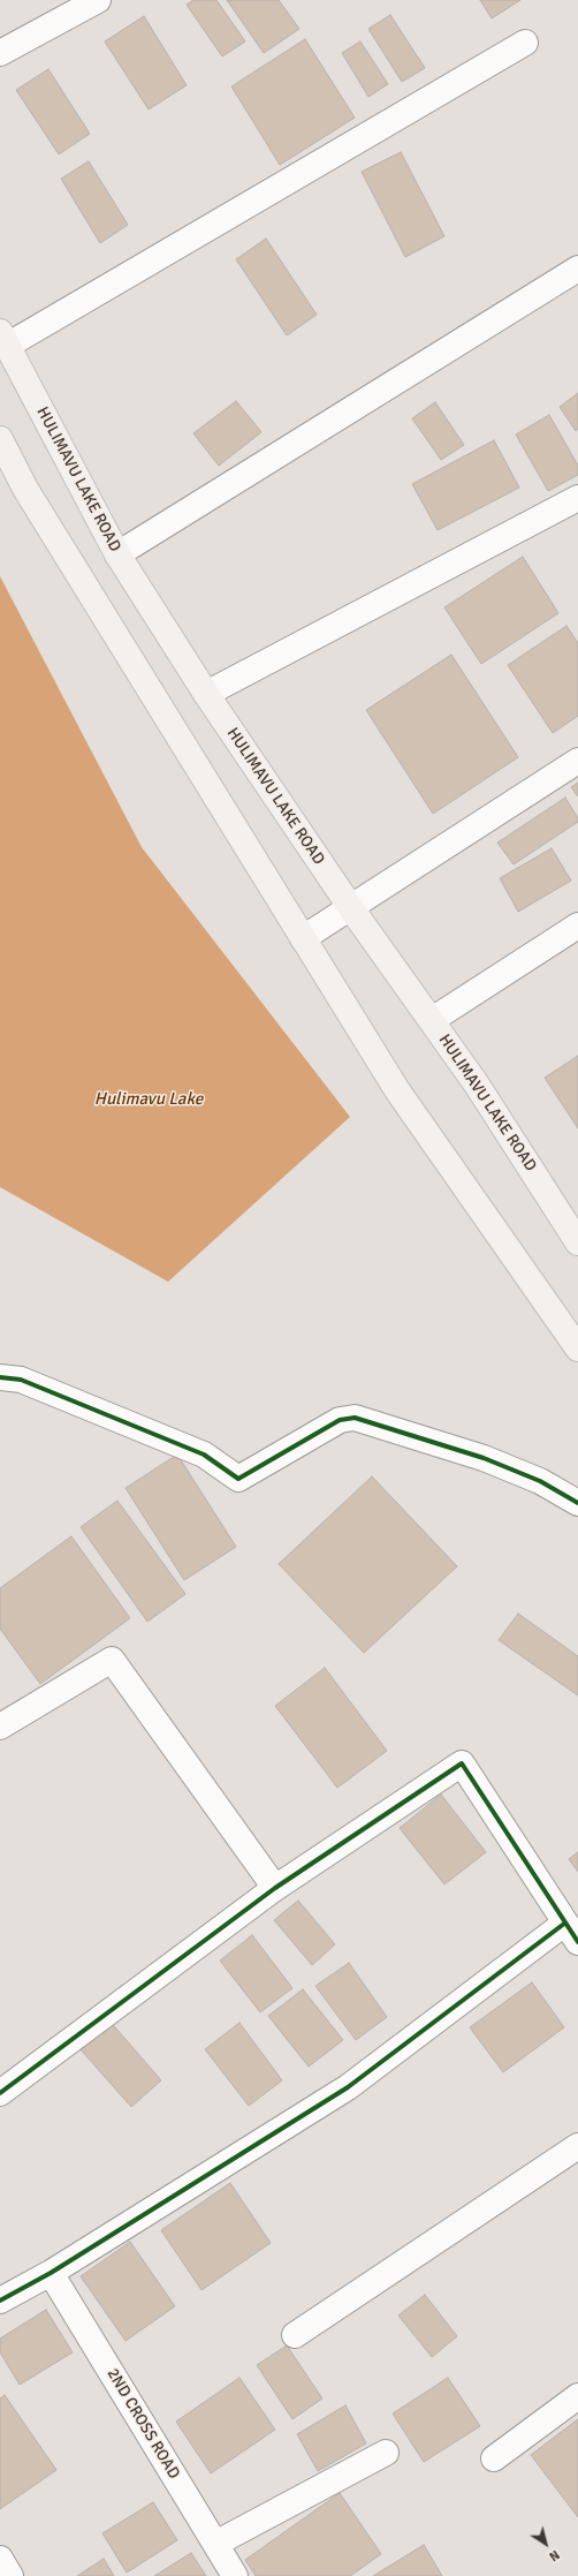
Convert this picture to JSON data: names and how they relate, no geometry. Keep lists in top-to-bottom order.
{
  "streets": {
    "main road": ["HULIMAVU LAKE ROAD"],
    "street": ["2ND CROSS ROAD"]
  },
  "water": ["Hulimavu Lake"],
  "north": "bottom right"
}
